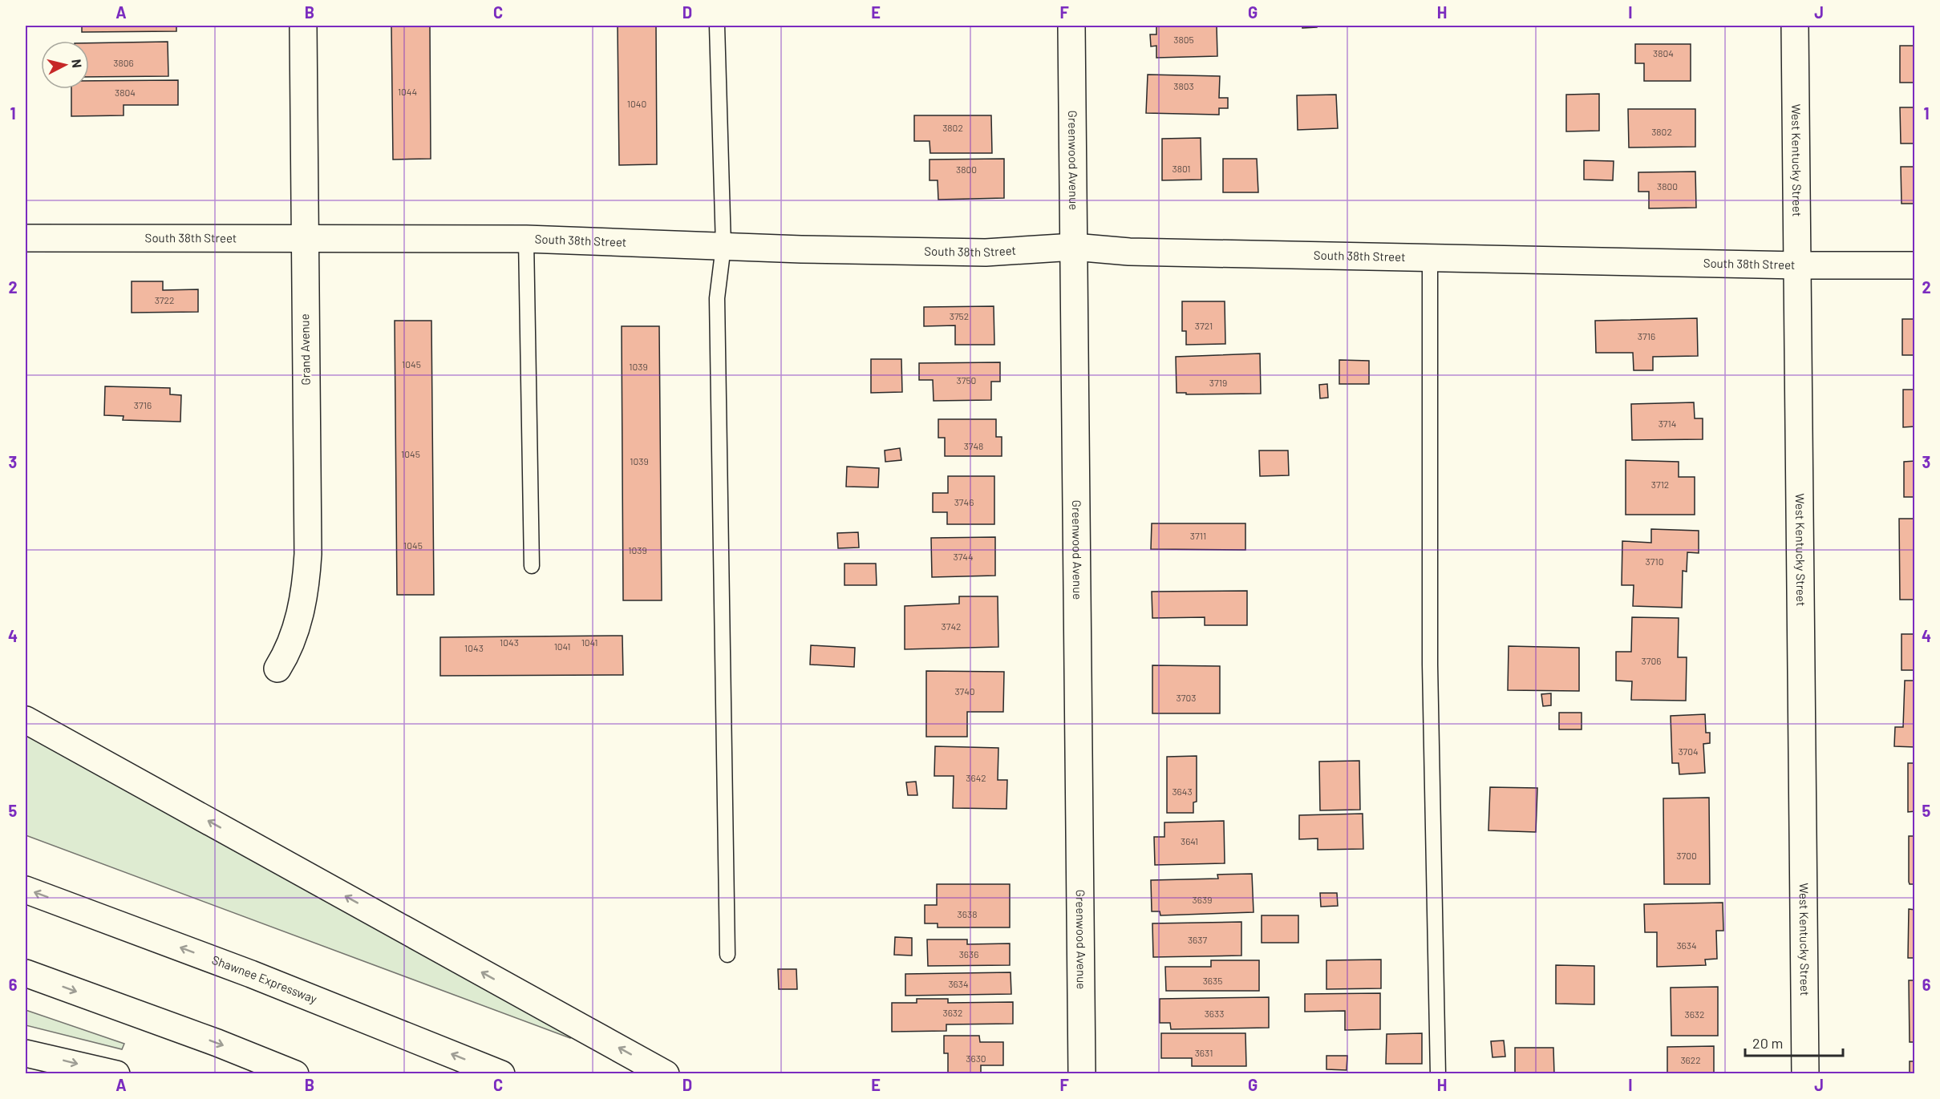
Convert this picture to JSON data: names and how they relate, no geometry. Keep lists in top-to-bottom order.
{
  "streets": {
    "main road": [
      "Greenwood Avenue",
      "West Kentucky Street",
      "South 38th Street",
      "Grand Avenue",
      "Shawnee Expressway"
    ]
  },
  "crossings": [
    ["Greenwood Avenue", "South 38th Street"],
    ["West Kentucky Street", "South 38th Street"],
    ["South 38th Street", "Grand Avenue"]
  ],
  "house_numbers": [
    "3805",
    "3804",
    "3806",
    "3803",
    "1044",
    "3804",
    "1040",
    "3802",
    "3802",
    "3801",
    "3800",
    "3800",
    "3722",
    "3752",
    "3721",
    "3716",
    "1045",
    "1039",
    "3750",
    "3719",
    "3716",
    "3714",
    "3748",
    "1045",
    "1039",
    "3712",
    "3746",
    "3711",
    "1045",
    "1039",
    "3744",
    "3710",
    "3742",
    "1043",
    "1041",
    "1041",
    "1043",
    "3706",
    "3740",
    "3703",
    "3704",
    "3642",
    "3643",
    "3641",
    "3700",
    "3639",
    "3638",
    "3637",
    "3634",
    "3636",
    "3635",
    "3634",
    "3632",
    "3633",
    "3632",
    "3631",
    "3630",
    "3622"
  ],
  "scale_bar": "20 m",
  "north": "right",
  "grid": {
    "columns": [
      "A",
      "B",
      "C",
      "D",
      "E",
      "F",
      "G",
      "H",
      "I",
      "J"
    ],
    "rows": [
      "1",
      "2",
      "3",
      "4",
      "5",
      "6"
    ]
  }
}
